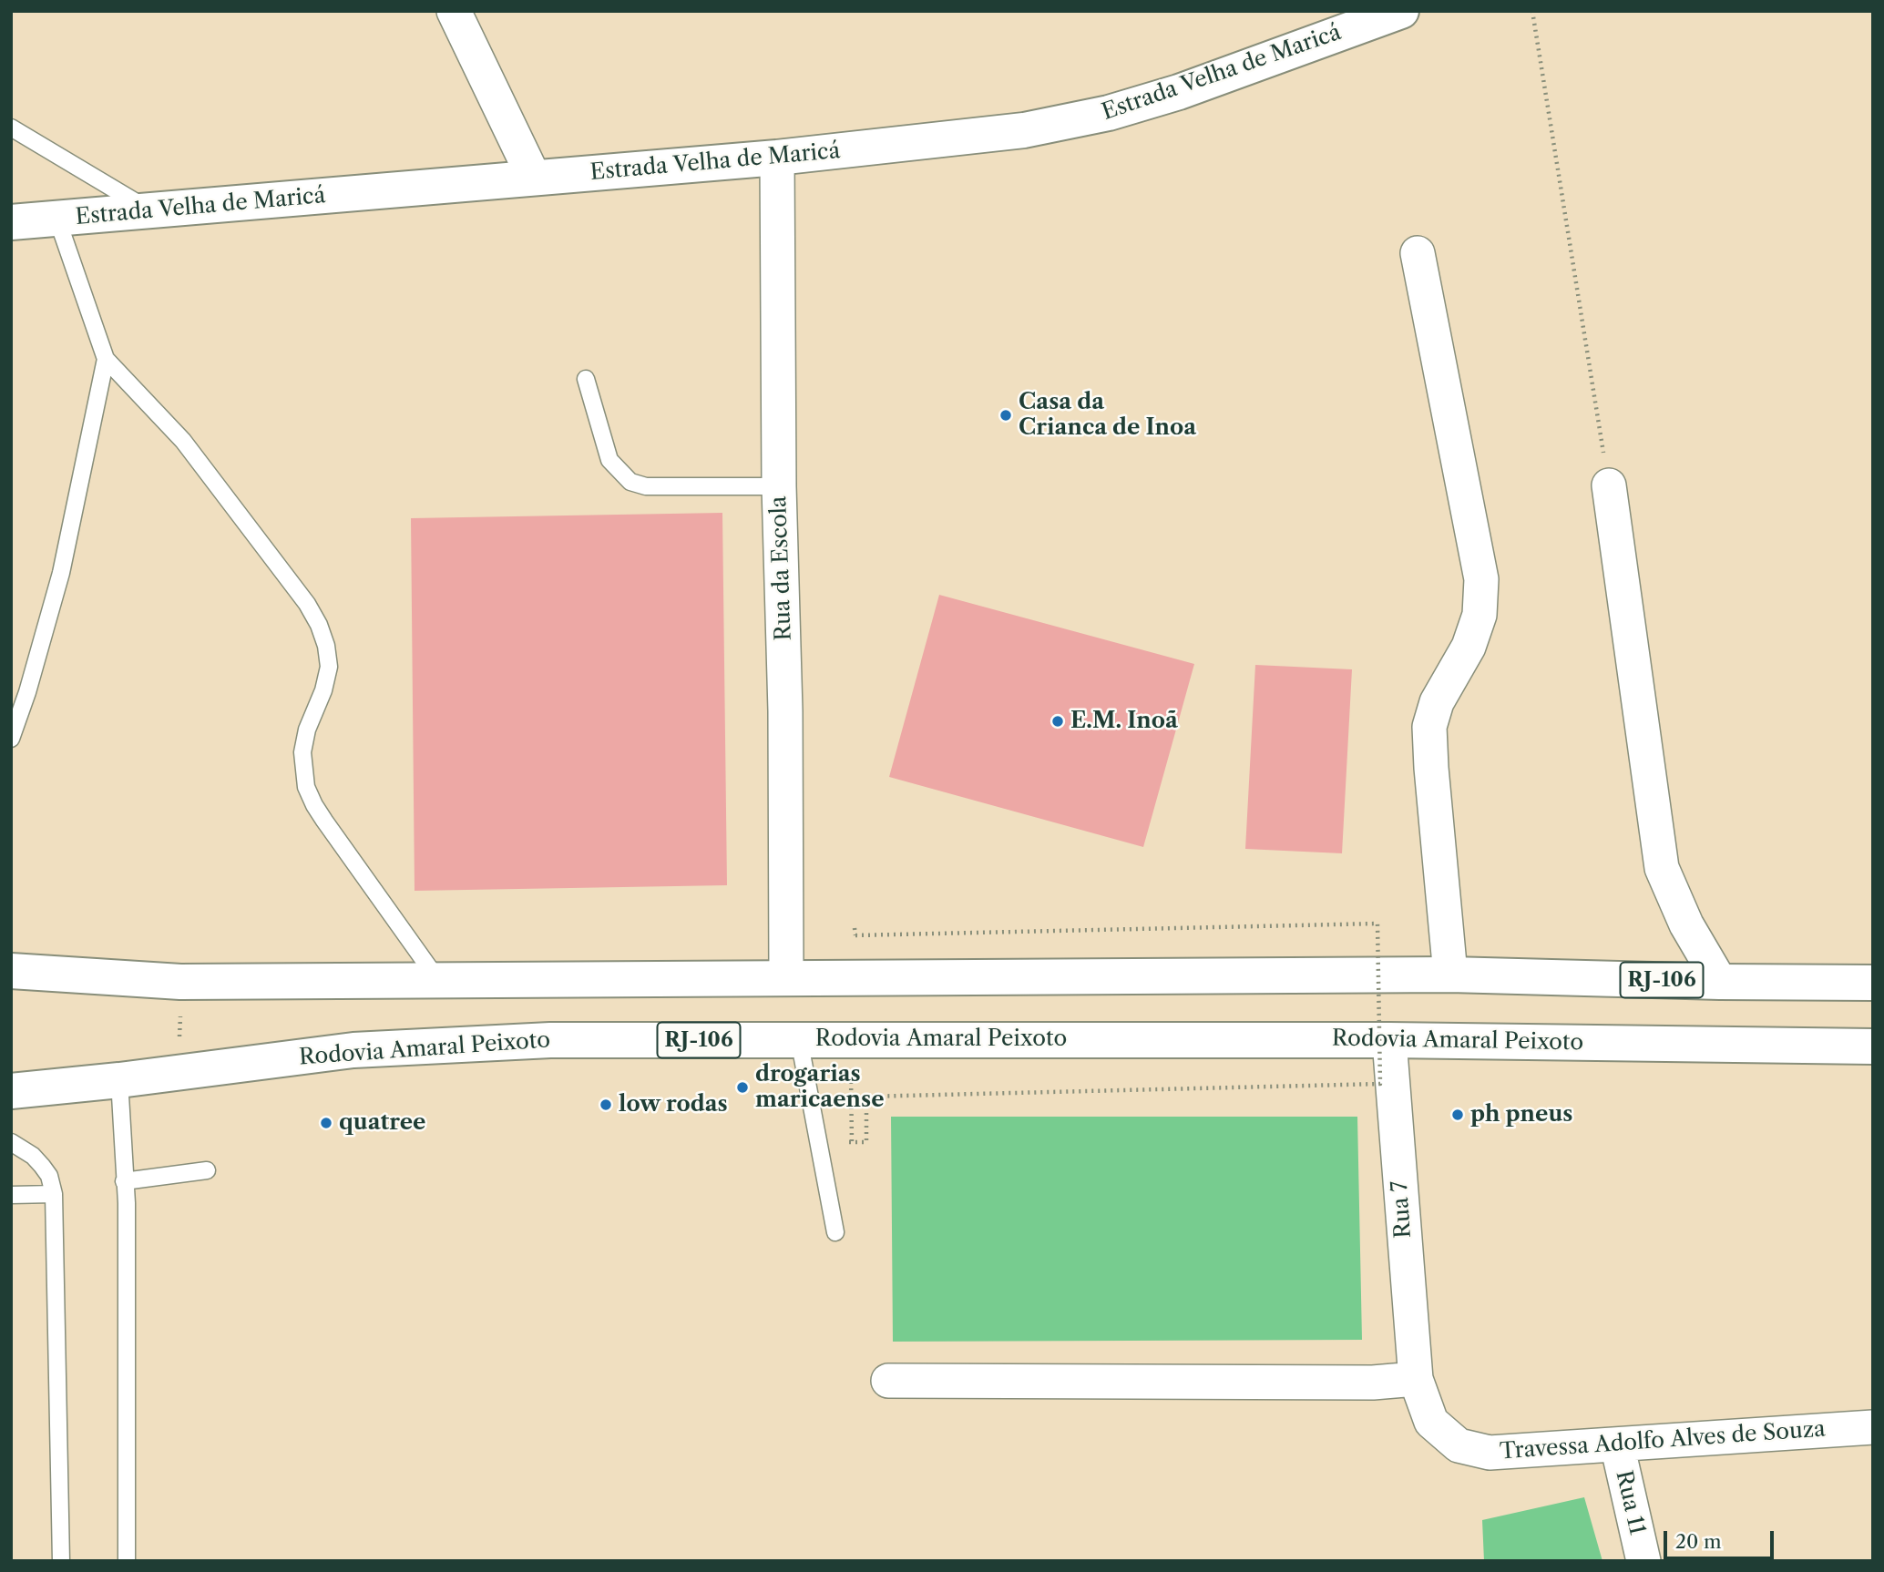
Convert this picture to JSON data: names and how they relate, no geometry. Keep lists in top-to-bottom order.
{
  "streets": {
    "main road": ["Estrada Velha de Maricá", "RJ-106", "Rodovia Amaral Peixoto"],
    "street": [
      "Rua da Escola",
      "Rua 7",
      "Travessa Adolfo Alves de Souza",
      "Rua 11"
    ]
  },
  "crossings": [
    ["Estrada Velha de Maricá", "Rua da Escola"],
    ["Rua da Escola", "RJ-106"],
    ["Rodovia Amaral Peixoto", "Rua 7"],
    ["Rua 7", "Travessa Adolfo Alves de Souza"],
    ["Travessa Adolfo Alves de Souza", "Rua 11"]
  ],
  "places": [
    "Casa da Crianca de Inoa",
    "E.M. Inoã",
    "drogarias maricaense",
    "low rodas",
    "ph pneus",
    "quatree"
  ],
  "scale_bar": "20 m"
}
